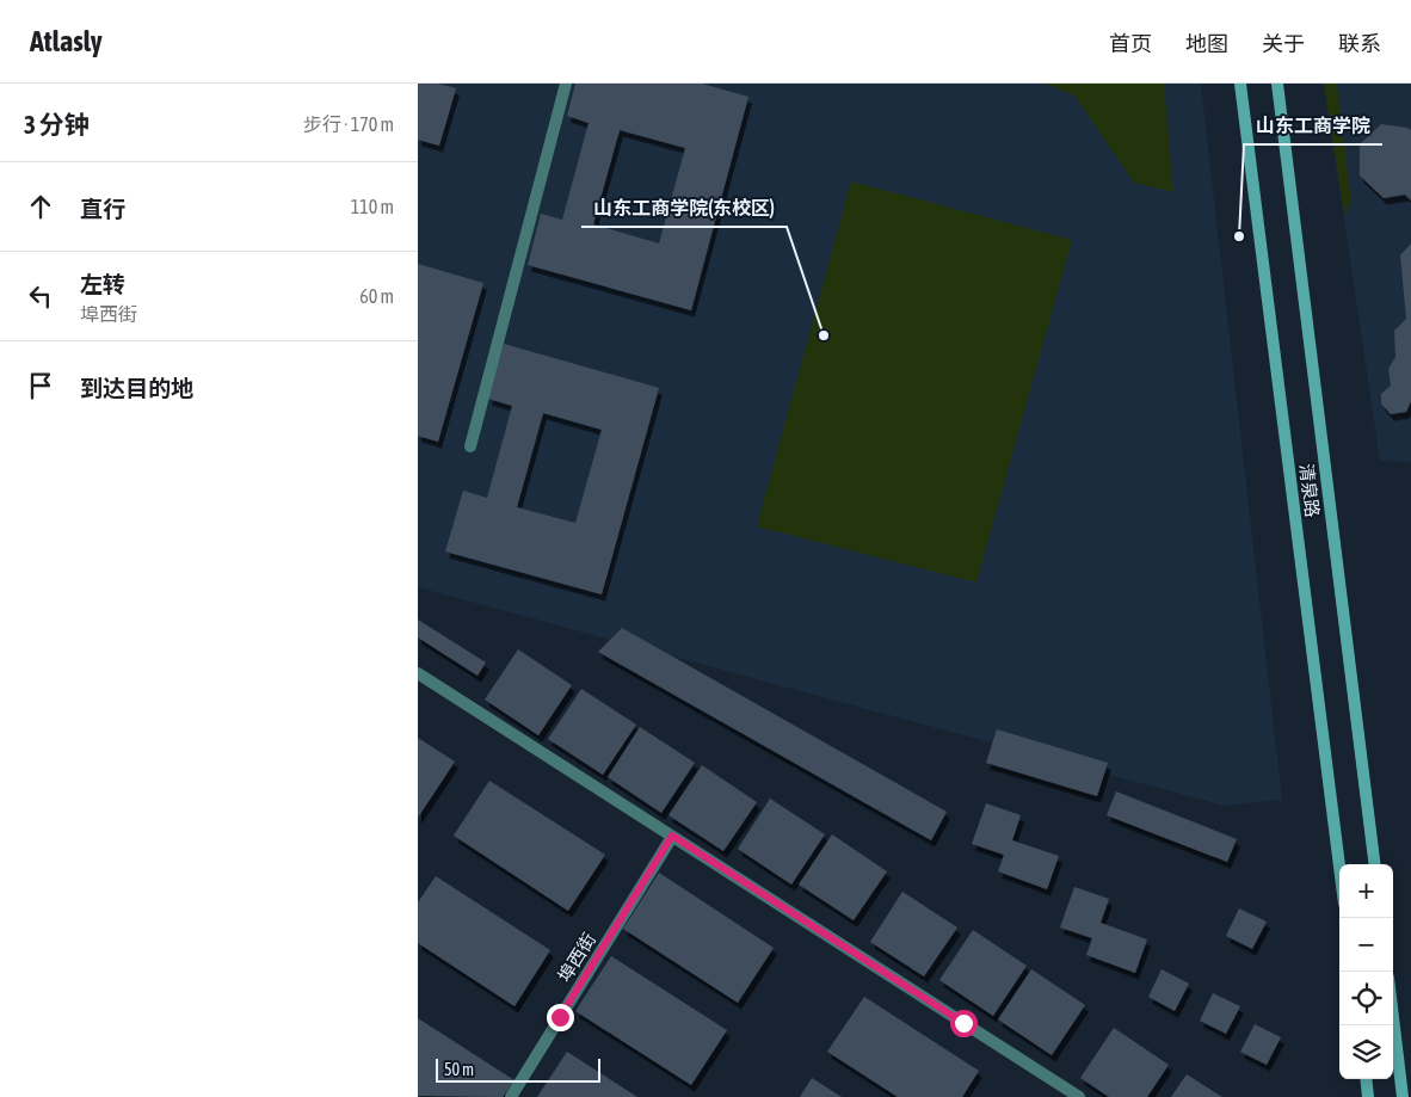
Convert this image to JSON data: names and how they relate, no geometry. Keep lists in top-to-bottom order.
{
  "streets": {
    "main road": ["清泉路"],
    "street": ["埠西街"]
  },
  "places": ["山东工商学院", "山东工商学院(东校区)"],
  "scale_bar": "50 m",
  "page": {
    "header": "Atlasly",
    "nav": [
      "首页",
      "地图",
      "关于",
      "联系"
    ],
    "heading": ["3 分钟", "步行 · 170 m"],
    "list": [
      ["直行", "110 m"],
      ["左转", "埠西街", "60 m"],
      "到达目的地"
    ],
    "map_buttons": ["+", "−"],
    "scale": "50 m"
  }
}
